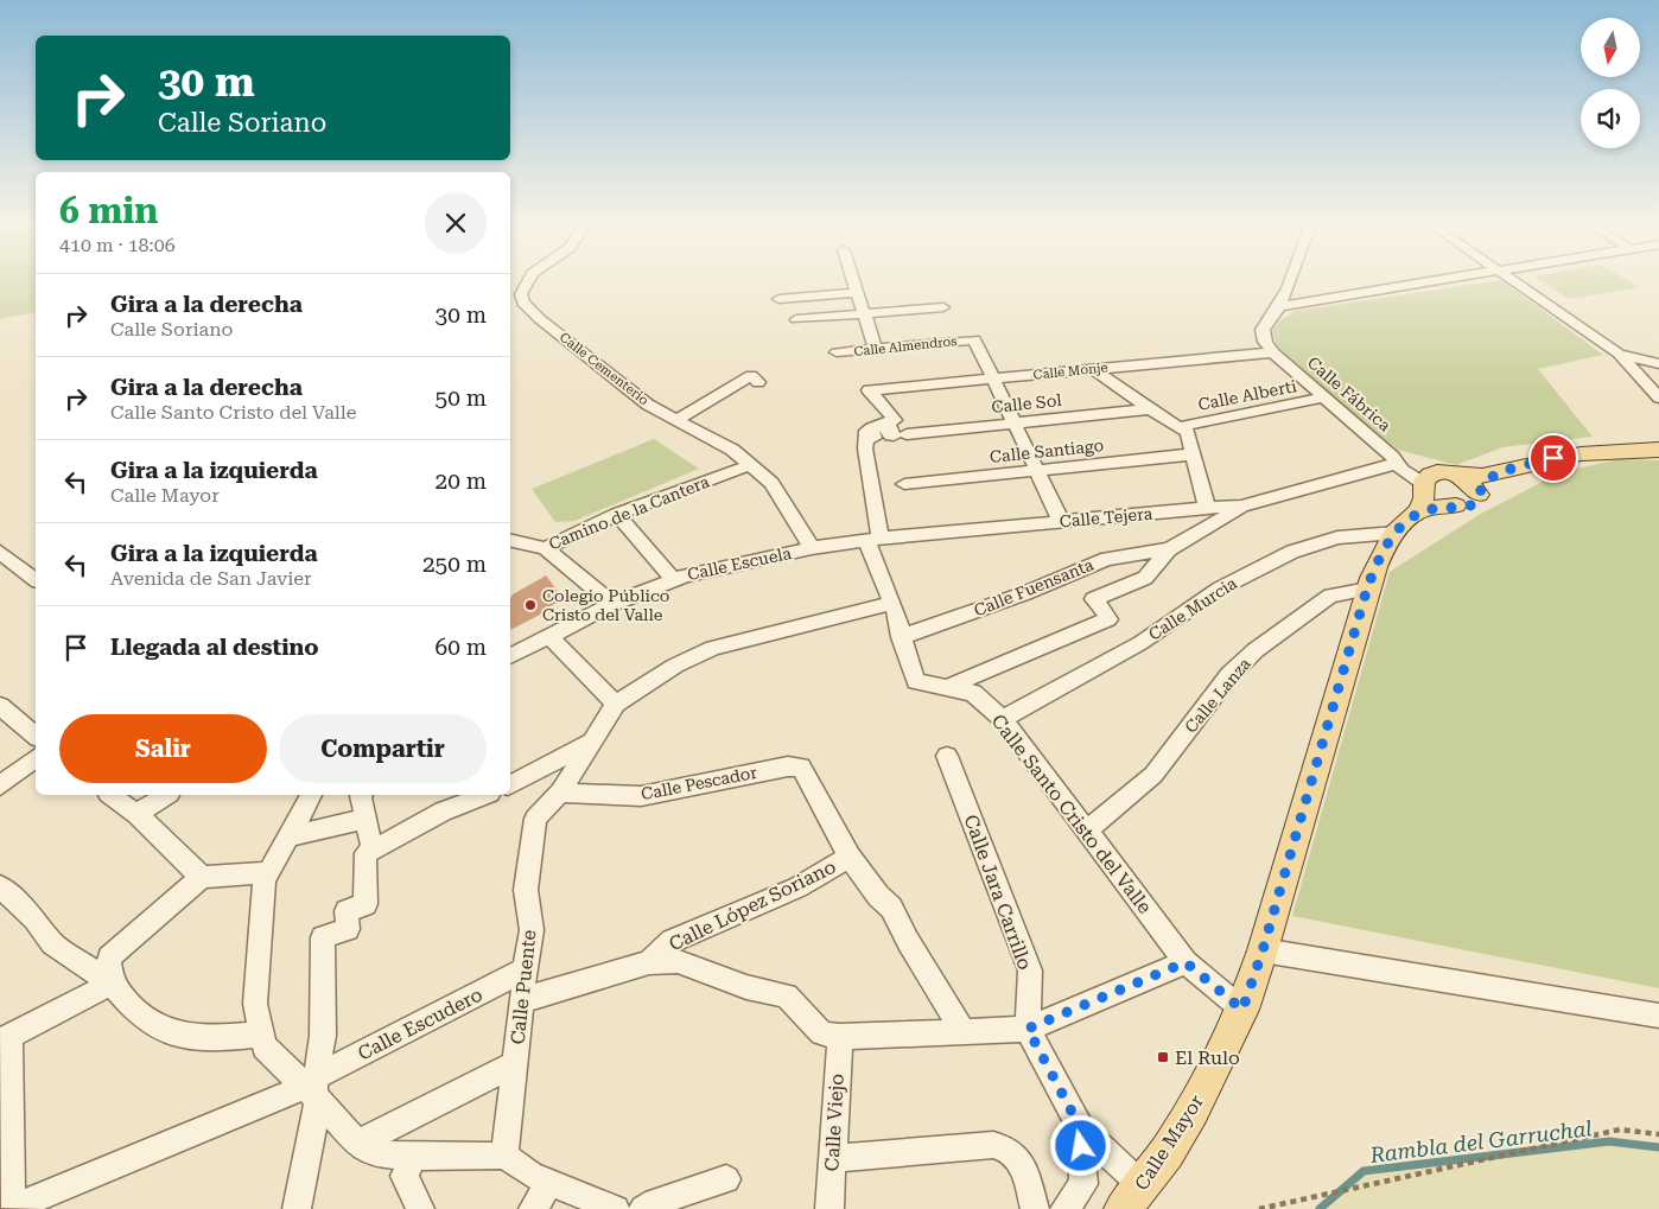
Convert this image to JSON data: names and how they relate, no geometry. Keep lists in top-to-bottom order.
{
  "streets": {
    "main road": ["Calle Mayor"],
    "street": [
      "Calle Almendros",
      "Calle Cementerio",
      "Calle Monje",
      "Calle Fábrica",
      "Calle Alberti",
      "Calle Sol",
      "Calle Santiago",
      "Camino de la Cantera",
      "Calle Tejera",
      "Calle Escuela",
      "Calle Fuensanta",
      "Calle Murcia",
      "Calle Lanza",
      "Calle Pescador",
      "Calle Santo Cristo del Valle",
      "Calle Jara Carrillo",
      "Calle López Soriano",
      "Calle Puente",
      "Calle Escudero",
      "Calle Viejo"
    ]
  },
  "crossings": [
    ["Calle Almendros", "Calle Monje"],
    ["Calle Cementerio", "Camino de la Cantera"],
    ["Calle Cementerio", "Calle Tejera"],
    ["Calle Cementerio", "Calle Escuela"],
    ["Calle Monje", "Calle Fábrica"],
    ["Calle Monje", "Calle Tejera"],
    ["Calle Fábrica", "Calle Alberti"],
    ["Calle Fábrica", "Calle Tejera"],
    ["Calle Fábrica", "Calle Mayor"],
    ["Calle Tejera", "Calle Escuela"],
    ["Calle Fuensanta", "Calle Santo Cristo del Valle"],
    ["Calle Murcia", "Calle Santo Cristo del Valle"],
    ["Calle Murcia", "Calle Mayor"],
    ["Calle Lanza", "Calle Santo Cristo del Valle"],
    ["Calle Lanza", "Calle Mayor"],
    ["Calle Pescador", "Calle López Soriano"],
    ["Calle Pescador", "Calle Puente"],
    ["Calle Santo Cristo del Valle", "Calle Mayor"],
    ["Calle López Soriano", "Calle Puente"],
    ["Calle Puente", "Calle Escudero"]
  ],
  "water": ["Rambla del Garruchal"],
  "places": {
    "other": ["Colegio Público Cristo del Valle"],
    "transit": ["El Rulo"]
  },
  "north": "bottom",
  "page": {
    "turn": ["30 m", "Calle Soriano"],
    "heading": ["6 min", "410 m · 18:06"],
    "list": [
      {
        "name": "Gira a la derecha",
        "note": "Calle Soriano",
        "value": "30 m"
      },
      {
        "name": "Gira a la derecha",
        "note": "Calle Santo Cristo del Valle",
        "value": "50 m"
      },
      {
        "name": "Gira a la izquierda",
        "note": "Calle Mayor",
        "value": "20 m"
      },
      {
        "name": "Gira a la izquierda",
        "note": "Avenida de San Javier",
        "value": "250 m"
      },
      {
        "name": "Llegada al destino",
        "value": "60 m"
      }
    ],
    "buttons": ["Salir", "Compartir"]
  }
}
